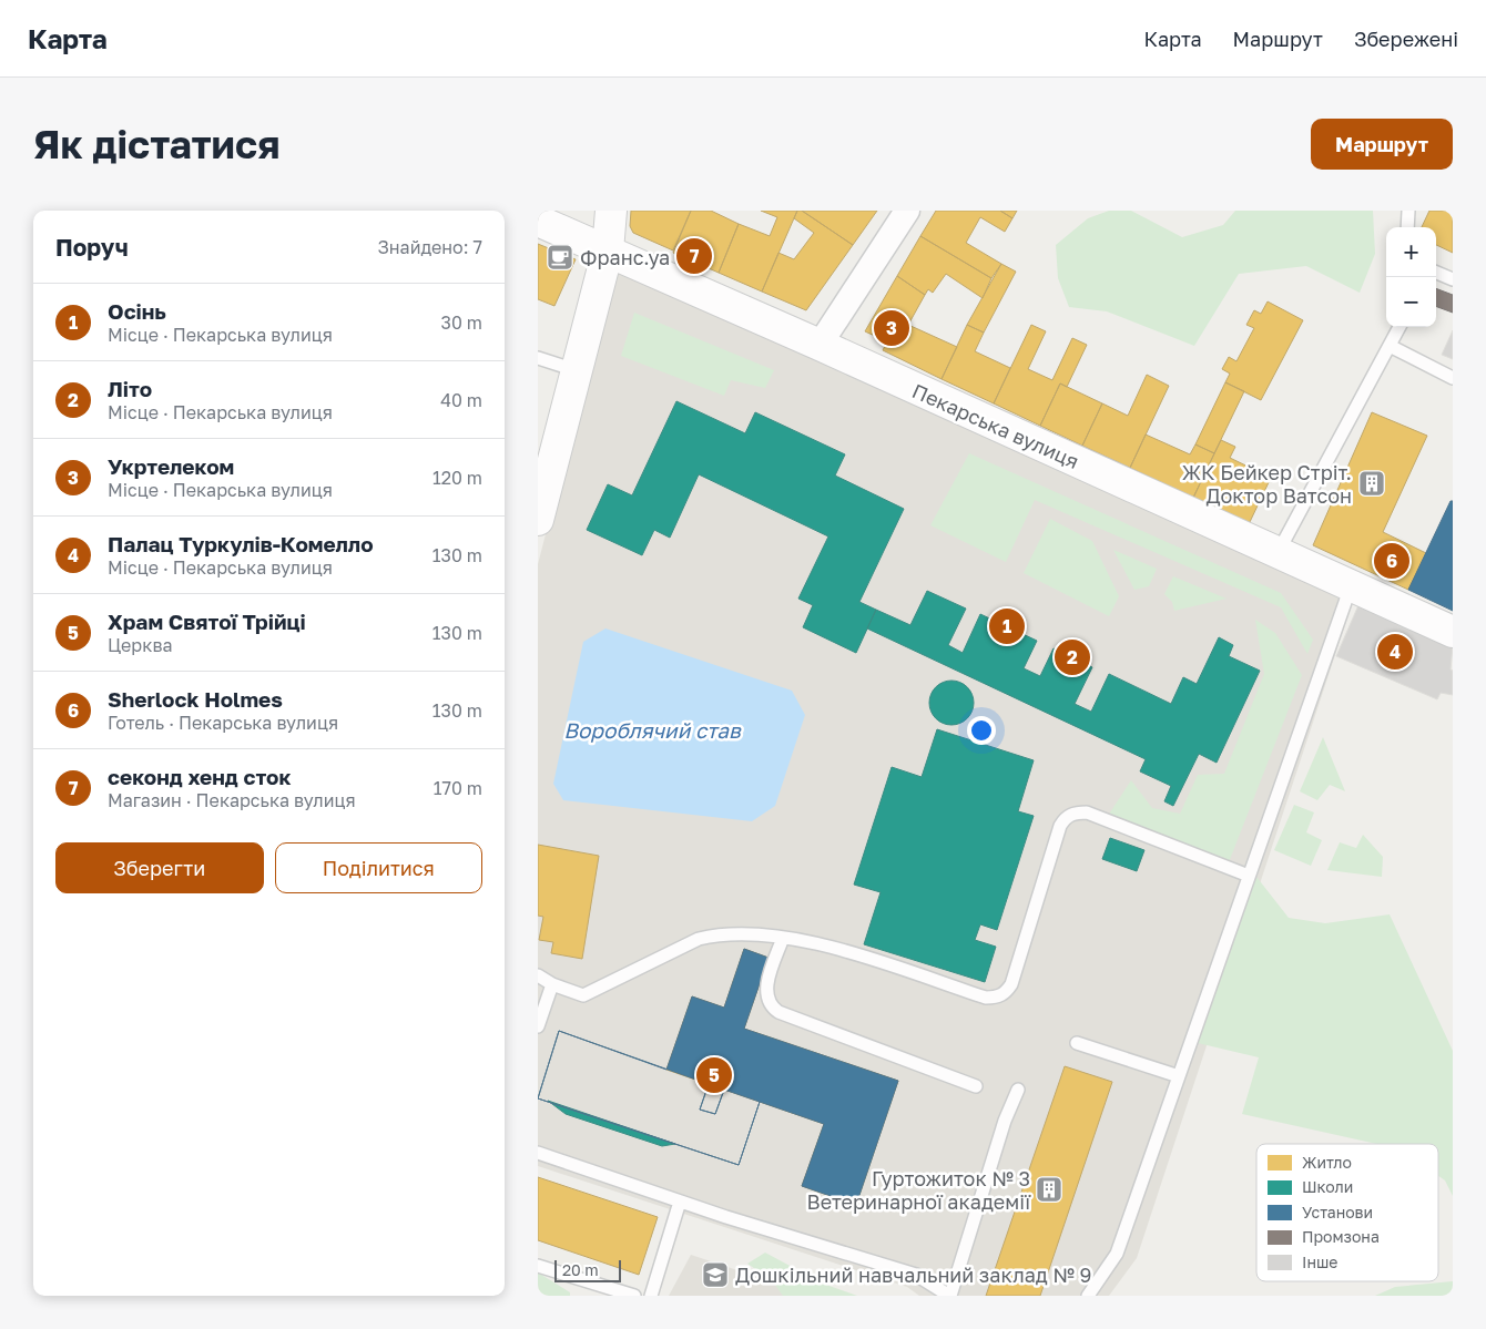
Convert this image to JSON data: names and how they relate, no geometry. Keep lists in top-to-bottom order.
{
  "streets": {
    "street": ["Пекарська вулиця"]
  },
  "water": ["Вороблячий став"],
  "places": {
    "cafe": ["Франс.уа"],
    "building": ["ЖК Бейкер Стріт. Доктор Ватсон", "Гуртожиток № 3 Ветеринарної академії"],
    "school or university": ["Дошкільний навчальний заклад № 9"]
  },
  "legend": [
    "Житло",
    "Школи",
    "Установи",
    "Промзона",
    "Інше"
  ],
  "scale_bar": "20 m",
  "page": {
    "header": "Карта",
    "nav": ["Карта", "Маршрут", "Збережені"],
    "buttons": [
      "Маршрут",
      ["Зберегти", "Поділитися"]
    ],
    "title": "Як дістатися",
    "heading": ["Поруч", "Знайдено: 7"],
    "map_buttons": ["+", "−"],
    "pins": [
      "7",
      "3",
      "6",
      "1",
      "4",
      "2",
      "5"
    ],
    "list": [
      {
        "mark": "1",
        "name": "Осінь",
        "note": "Місце · Пекарська вулиця",
        "value": "30 m"
      },
      {
        "mark": "2",
        "name": "Літо",
        "note": "Місце · Пекарська вулиця",
        "value": "40 m"
      },
      {
        "mark": "3",
        "name": "Укртелеком",
        "note": "Місце · Пекарська вулиця",
        "value": "120 m"
      },
      {
        "mark": "4",
        "name": "Палац Туркулів-Комелло",
        "note": "Місце · Пекарська вулиця",
        "value": "130 m"
      },
      {
        "mark": "5",
        "name": "Храм Святої Трійці",
        "note": "Церква",
        "value": "130 m"
      },
      {
        "mark": "6",
        "name": "Sherlock Holmes",
        "note": "Готель · Пекарська вулиця",
        "value": "130 m"
      },
      {
        "mark": "7",
        "name": "секонд хенд сток",
        "note": "Магазин · Пекарська вулиця",
        "value": "170 m"
      }
    ],
    "scale": "20 m"
  }
}
